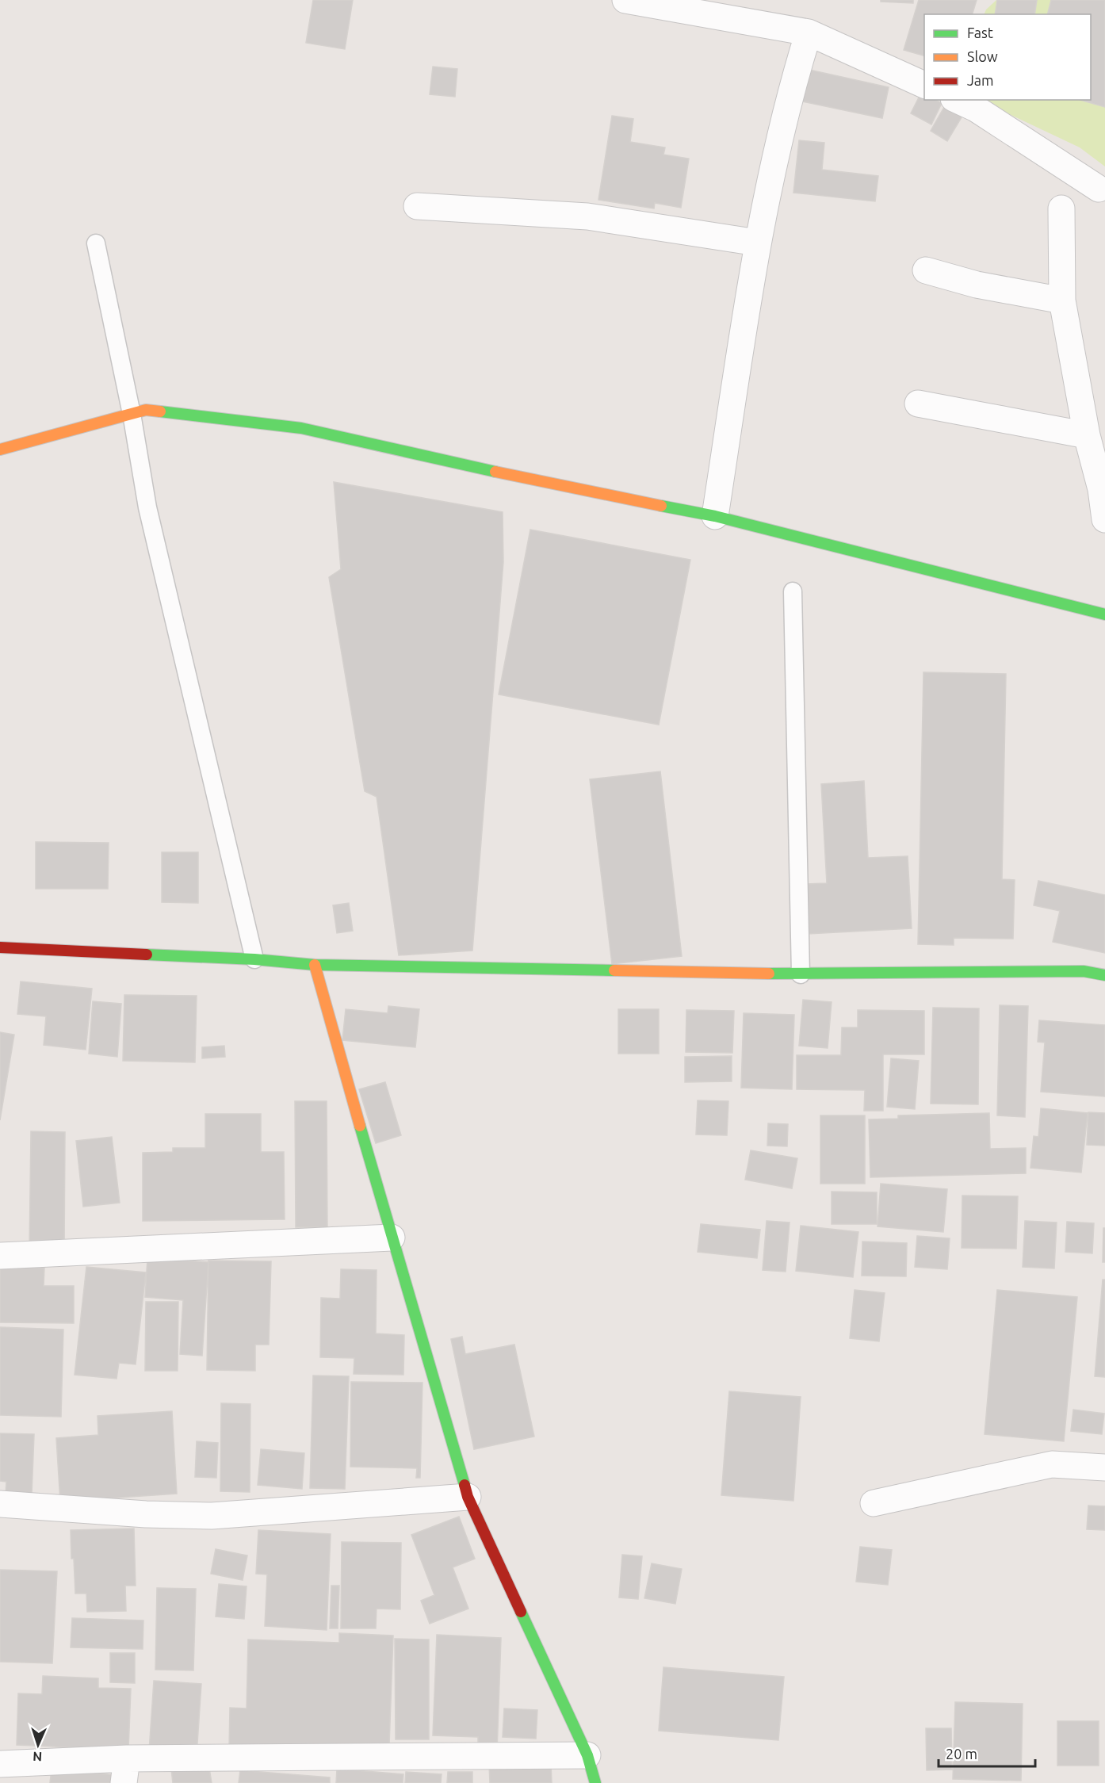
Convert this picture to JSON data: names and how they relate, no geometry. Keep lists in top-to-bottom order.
{
  "legend": ["Fast", "Slow", "Jam"],
  "scale_bar": "20 m",
  "north": "bottom"
}
